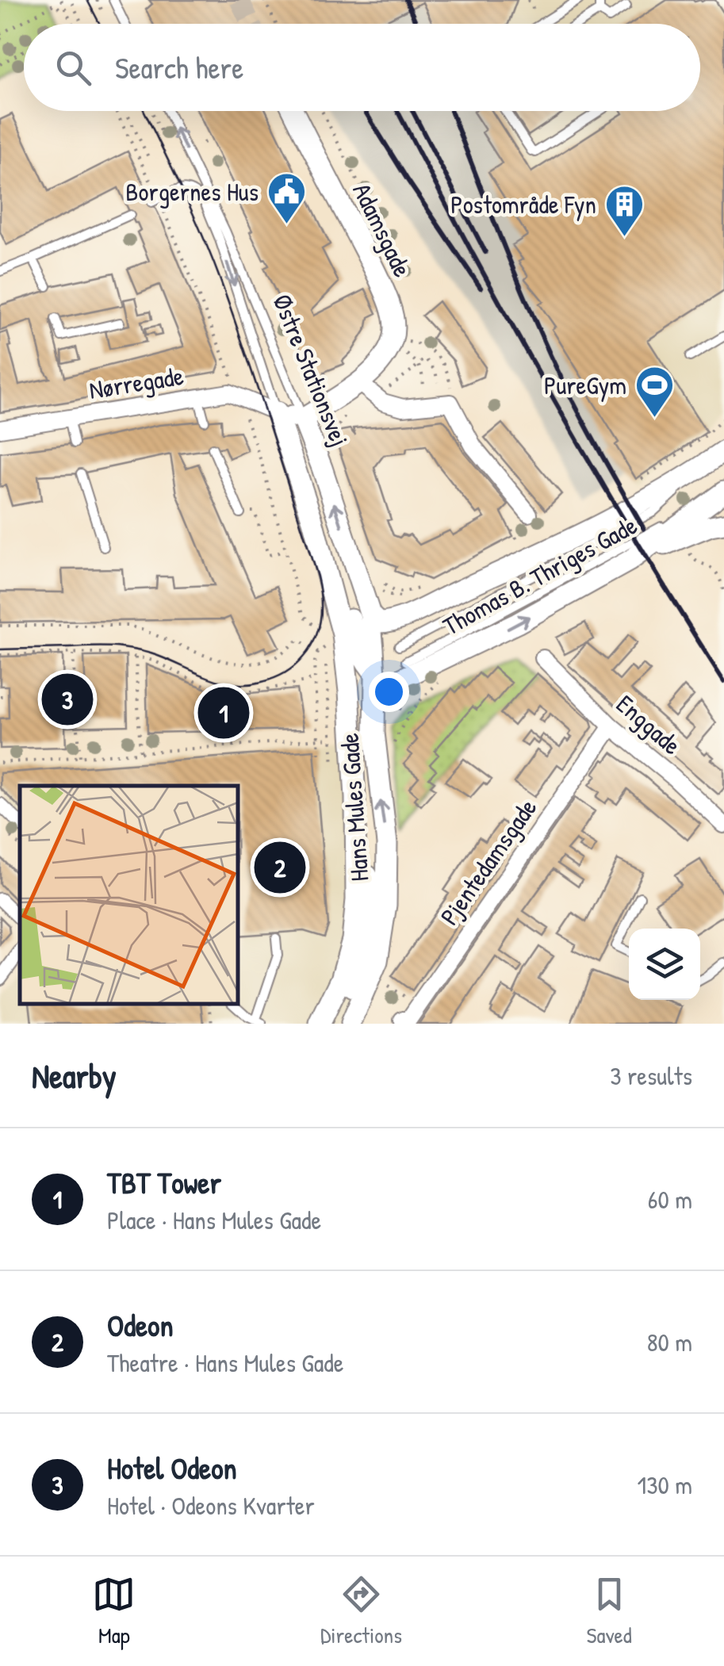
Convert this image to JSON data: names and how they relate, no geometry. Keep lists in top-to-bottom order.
{
  "streets": {
    "street": [
      "Adamsgade",
      "Østre Stationsvej",
      "Nørregade",
      "Thomas B. Thriges Gade",
      "Enggade",
      "Hans Mules Gade",
      "Pjentedamsgade"
    ]
  },
  "crossings": [
    ["Adamsgade", "Østre Stationsvej"],
    ["Østre Stationsvej", "Nørregade"],
    ["Østre Stationsvej", "Thomas B. Thriges Gade"],
    ["Østre Stationsvej", "Hans Mules Gade"],
    ["Thomas B. Thriges Gade", "Hans Mules Gade"],
    ["Enggade", "Pjentedamsgade"]
  ],
  "places": {
    "public building": ["Borgernes Hus"],
    "building": ["Postområde Fyn"],
    "sports": ["PureGym"]
  },
  "page": {
    "search": "Search here",
    "pins": ["3", "1", "2"],
    "heading": ["Nearby", "3 results"],
    "list": [
      {
        "mark": "1",
        "name": "TBT Tower",
        "note": "Place · Hans Mules Gade",
        "value": "60 m"
      },
      {
        "mark": "2",
        "name": "Odeon",
        "note": "Theatre · Hans Mules Gade",
        "value": "80 m"
      },
      {
        "mark": "3",
        "name": "Hotel Odeon",
        "note": "Hotel · Odeons Kvarter",
        "value": "130 m"
      }
    ],
    "nav": ["Map", "Directions", "Saved"]
  }
}
